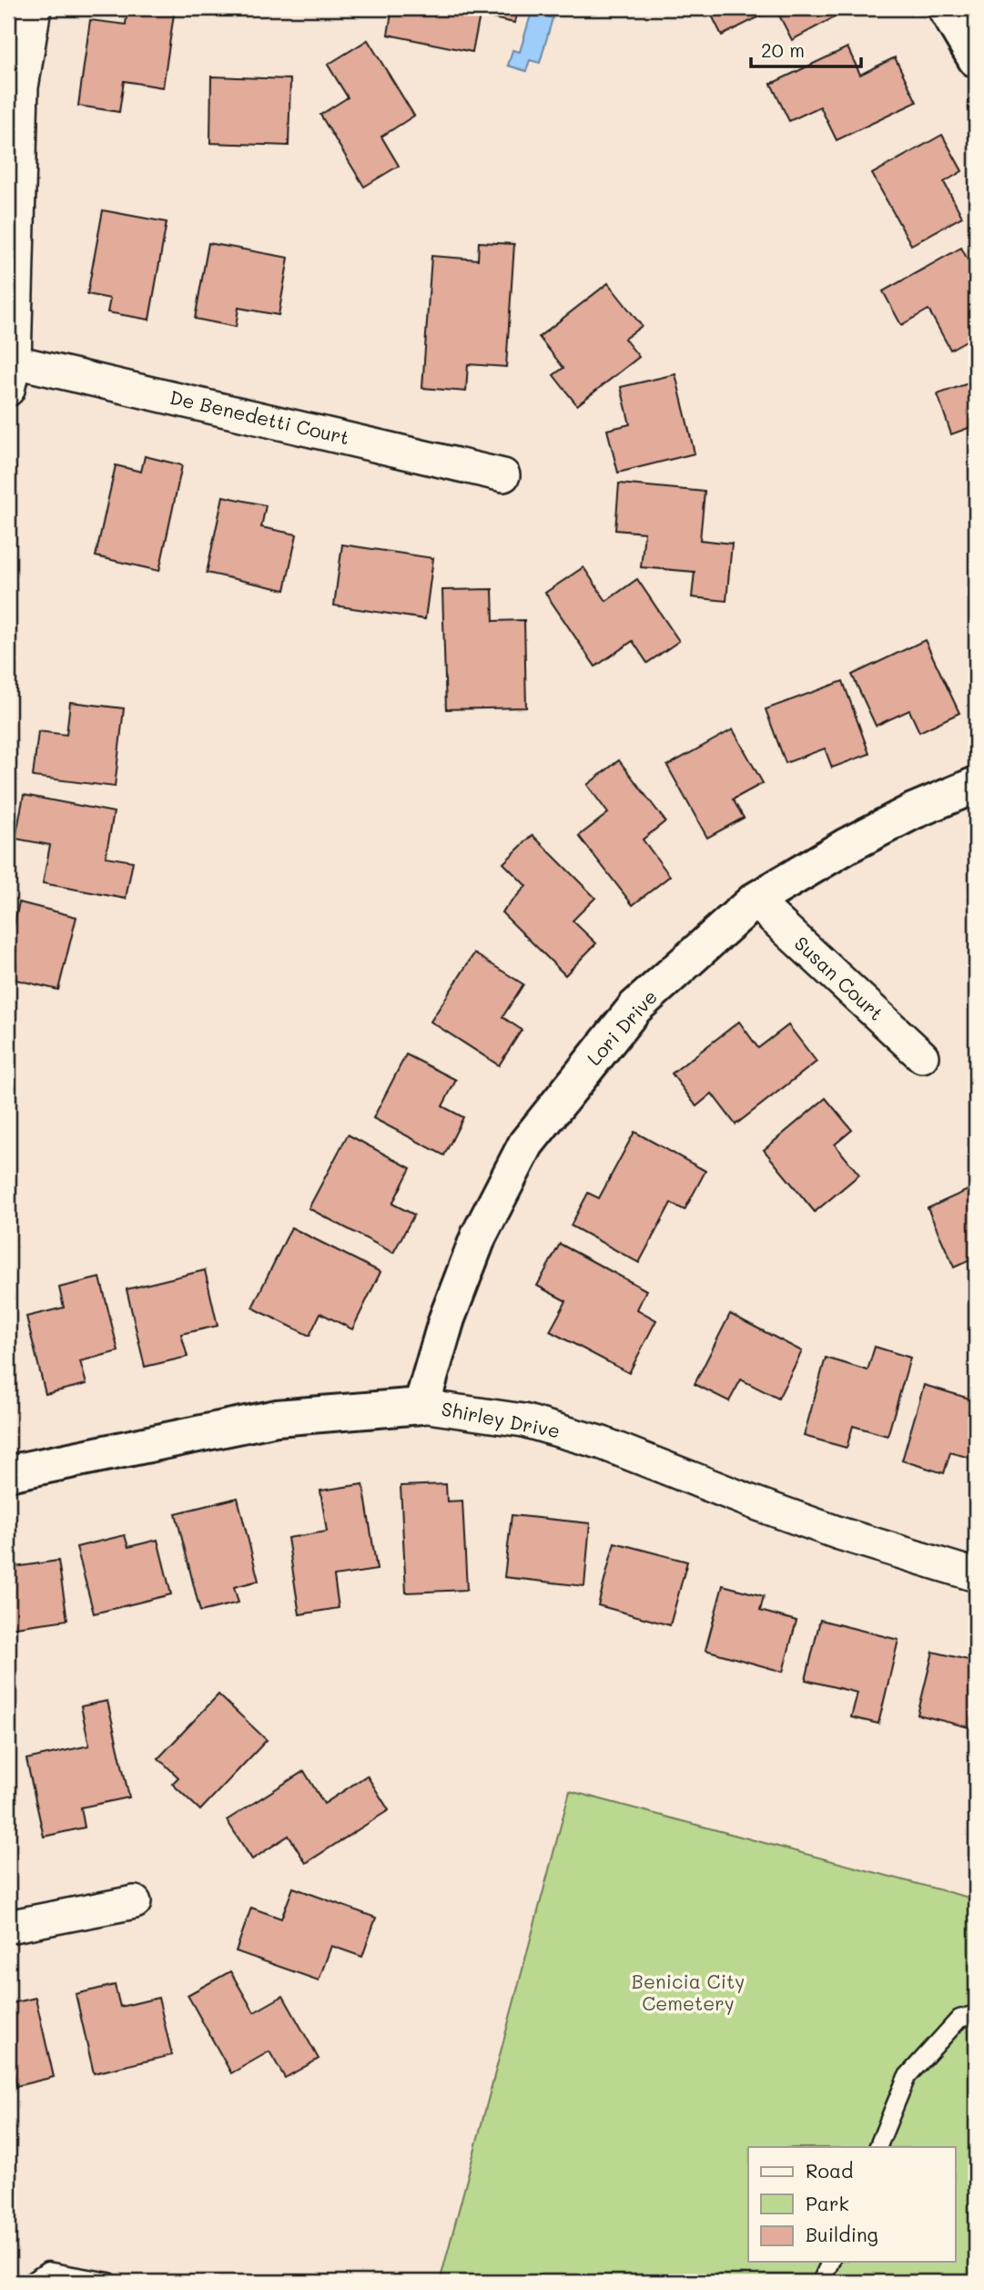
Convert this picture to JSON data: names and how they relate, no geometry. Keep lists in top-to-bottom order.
{
  "streets": {
    "street": [
      "De Benedetti Court",
      "Susan Court",
      "Lori Drive",
      "Shirley Drive"
    ]
  },
  "crossings": [
    ["Susan Court", "Lori Drive"],
    ["Lori Drive", "Shirley Drive"]
  ],
  "parks": ["Benicia City Cemetery"],
  "legend": ["Road", "Park", "Building"],
  "scale_bar": "20 m"
}
